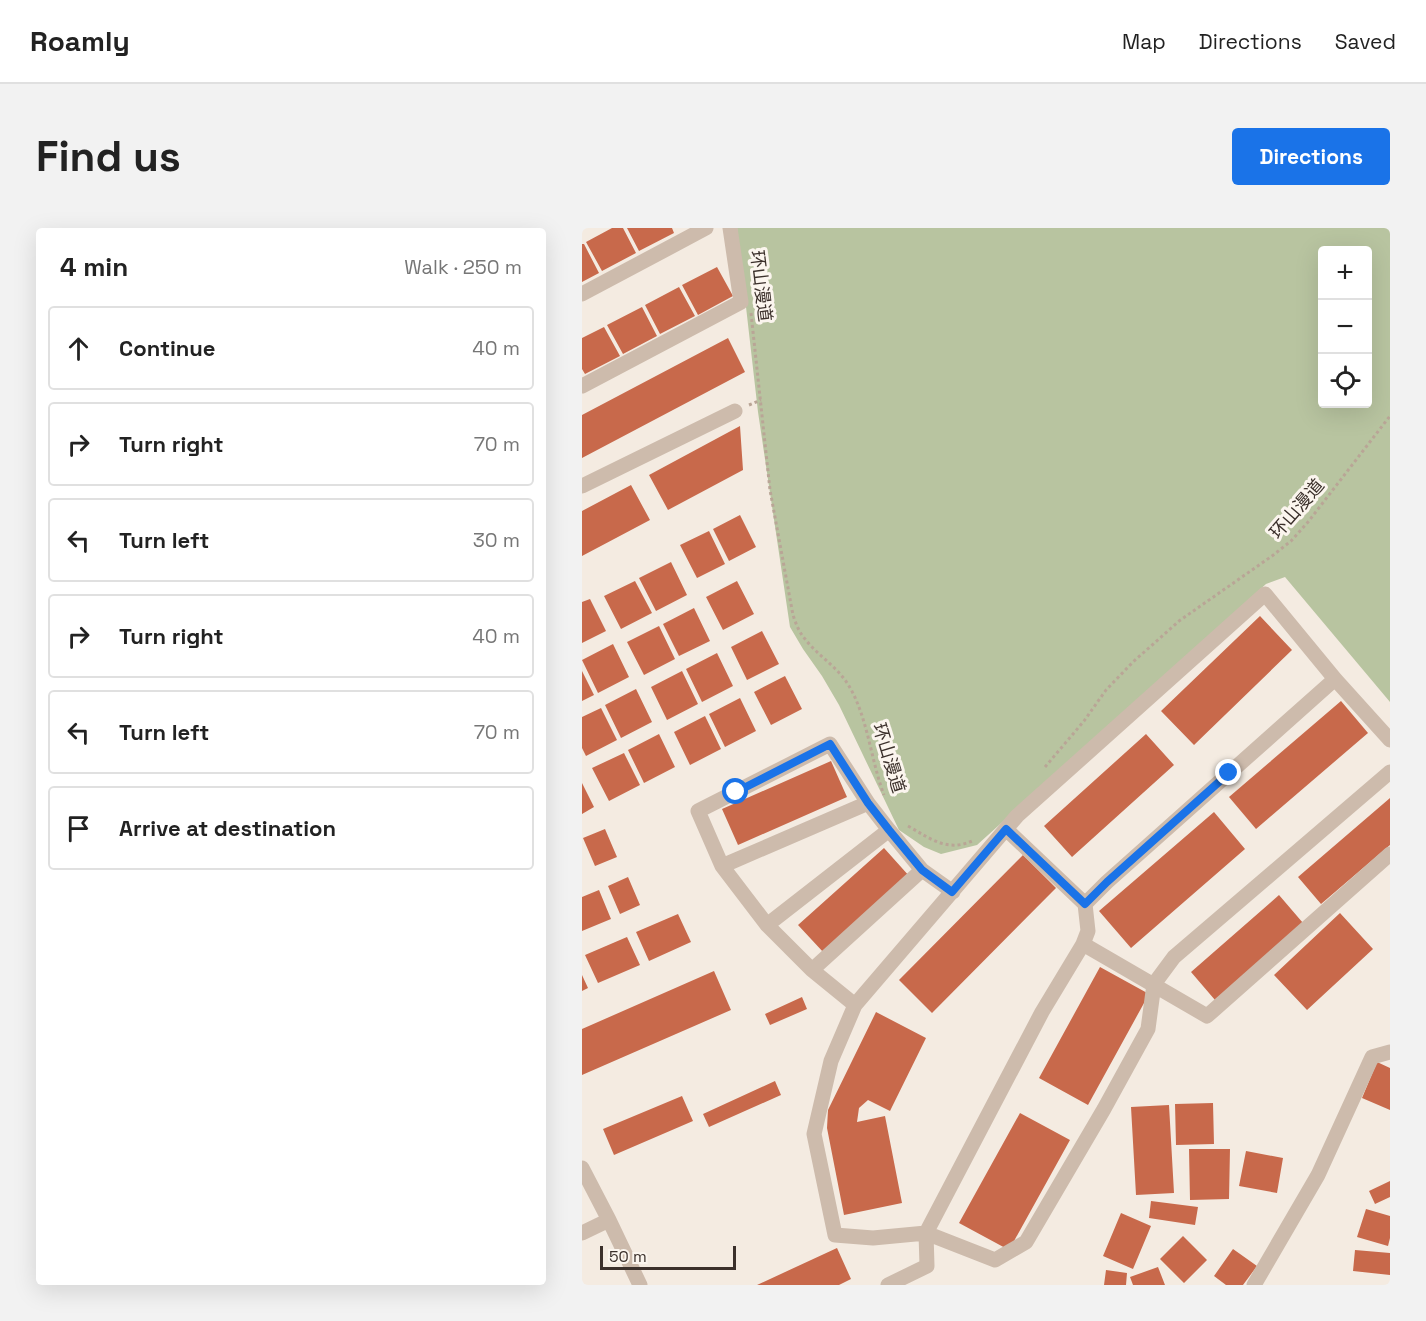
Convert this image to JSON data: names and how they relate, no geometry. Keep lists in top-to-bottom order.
{
  "streets": {
    "path": ["环山漫道"]
  },
  "scale_bar": "50 m",
  "page": {
    "header": "Roamly",
    "nav": ["Map", "Directions", "Saved"],
    "buttons": "Directions",
    "title": "Find us",
    "heading": ["4 min", "Walk · 250 m"],
    "map_buttons": ["+", "−"],
    "list": [
      ["Continue", "40 m"],
      ["Turn right", "70 m"],
      ["Turn left", "30 m"],
      ["Turn right", "40 m"],
      ["Turn left", "70 m"],
      "Arrive at destination"
    ],
    "scale": "50 m"
  }
}
